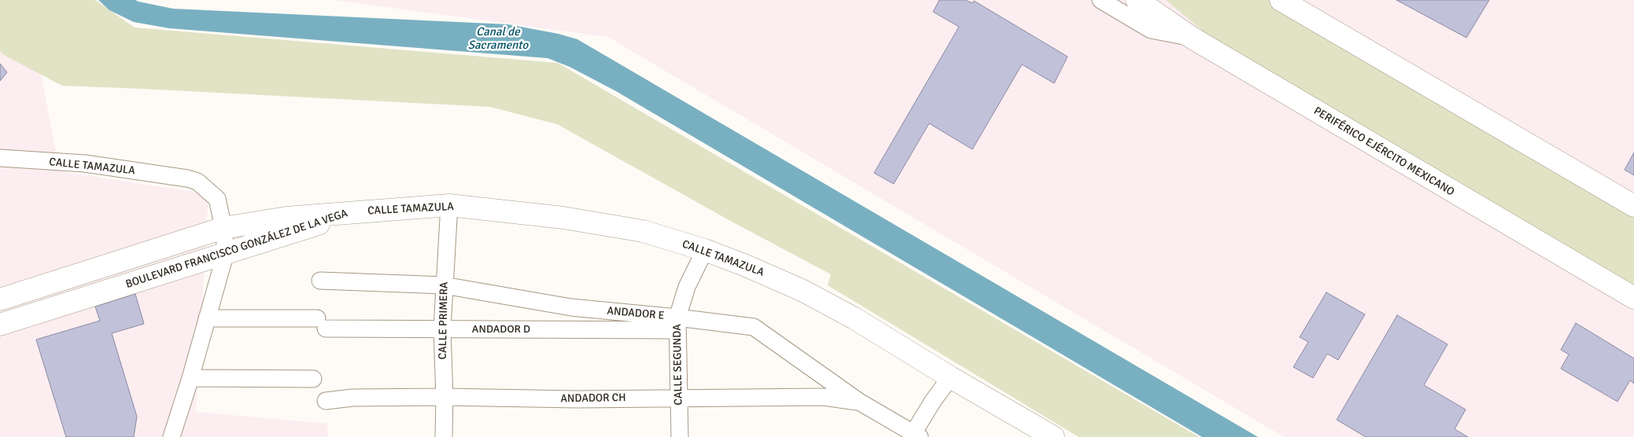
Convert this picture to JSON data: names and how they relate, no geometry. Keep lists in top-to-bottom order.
{
  "streets": {
    "main road": ["PERIFÉRICO EJÉRCITO MEXICANO", "CALLE TAMAZULA", "BOULEVARD FRANCISCO GONZÁLEZ DE LA VEGA"],
    "street": [
      "ANDADOR E",
      "CALLE PRIMERA",
      "ANDADOR D",
      "CALLE SEGUNDA",
      "ANDADOR CH"
    ]
  },
  "crossings": [
    ["CALLE TAMAZULA", "BOULEVARD FRANCISCO GONZÁLEZ DE LA VEGA"],
    ["CALLE TAMAZULA", "CALLE PRIMERA"],
    ["CALLE TAMAZULA", "CALLE SEGUNDA"],
    ["ANDADOR E", "CALLE PRIMERA"],
    ["ANDADOR E", "ANDADOR D"],
    ["ANDADOR E", "CALLE SEGUNDA"],
    ["ANDADOR E", "ANDADOR CH"],
    ["CALLE PRIMERA", "ANDADOR D"],
    ["CALLE PRIMERA", "ANDADOR CH"],
    ["ANDADOR D", "CALLE SEGUNDA"],
    ["CALLE SEGUNDA", "ANDADOR CH"]
  ],
  "water": ["Canal de Sacramento"]
}
